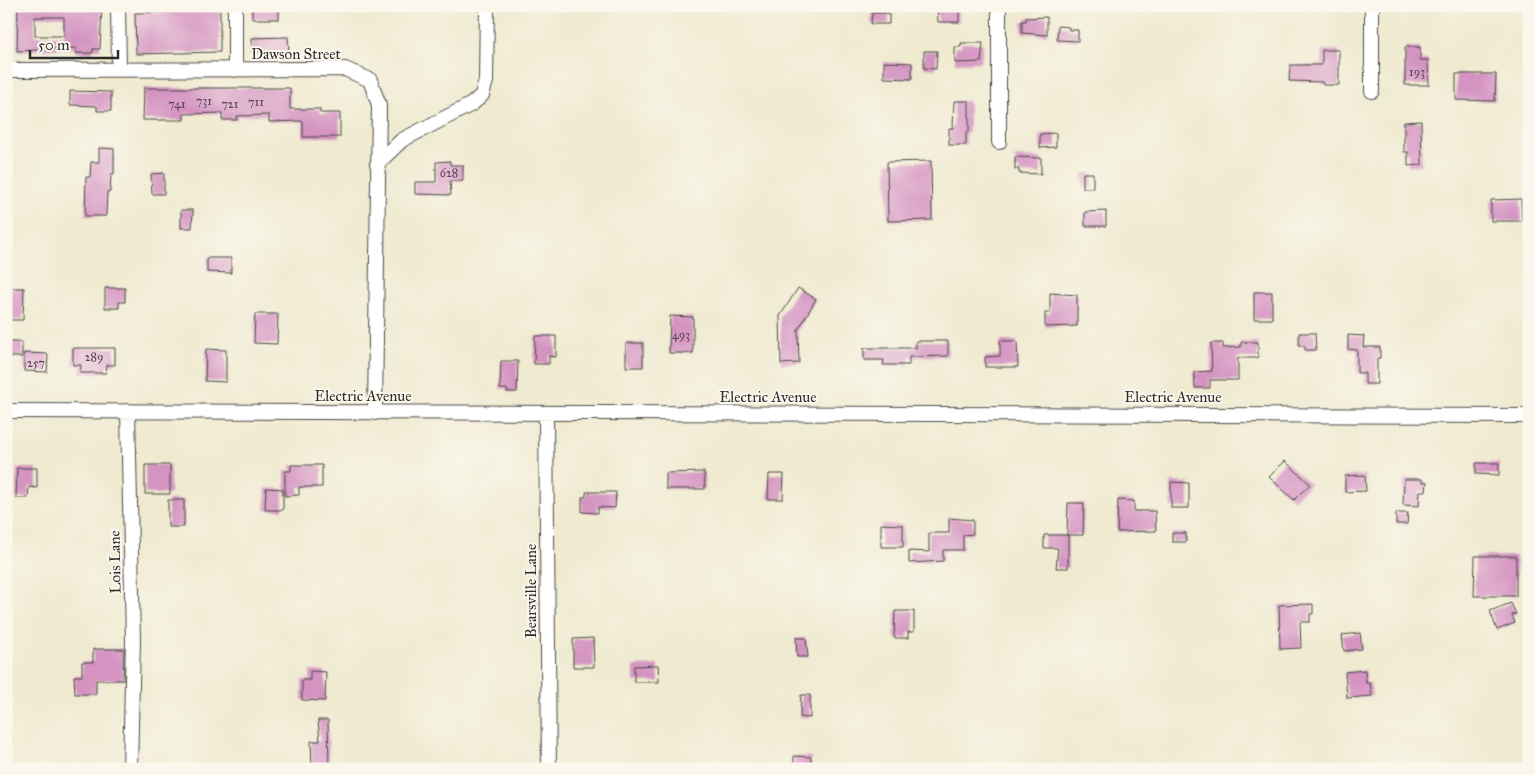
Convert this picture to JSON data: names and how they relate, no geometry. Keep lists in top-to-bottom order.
{
  "streets": {
    "street": [
      "Dawson Street",
      "Electric Avenue",
      "Lois Lane",
      "Bearsville Lane"
    ]
  },
  "crossings": [
    ["Dawson Street", "Electric Avenue"],
    ["Electric Avenue", "Lois Lane"],
    ["Electric Avenue", "Bearsville Lane"]
  ],
  "house_numbers": [
    "193",
    "731",
    "711",
    "741",
    "721",
    "628",
    "493",
    "289",
    "257"
  ],
  "scale_bar": "50 m"
}
